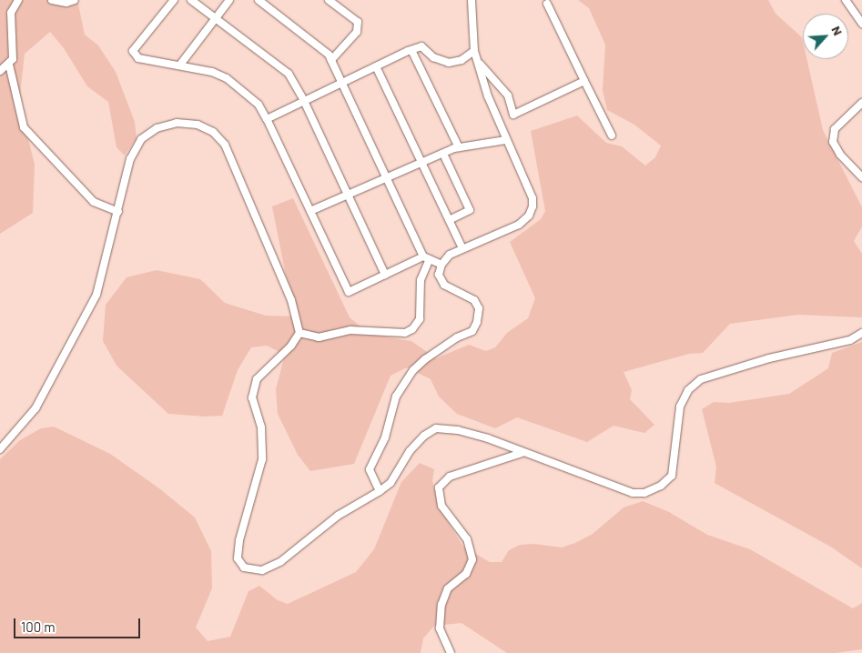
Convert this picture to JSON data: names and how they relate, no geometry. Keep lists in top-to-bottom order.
{
  "scale_bar": "100 m",
  "north": "top right"
}
